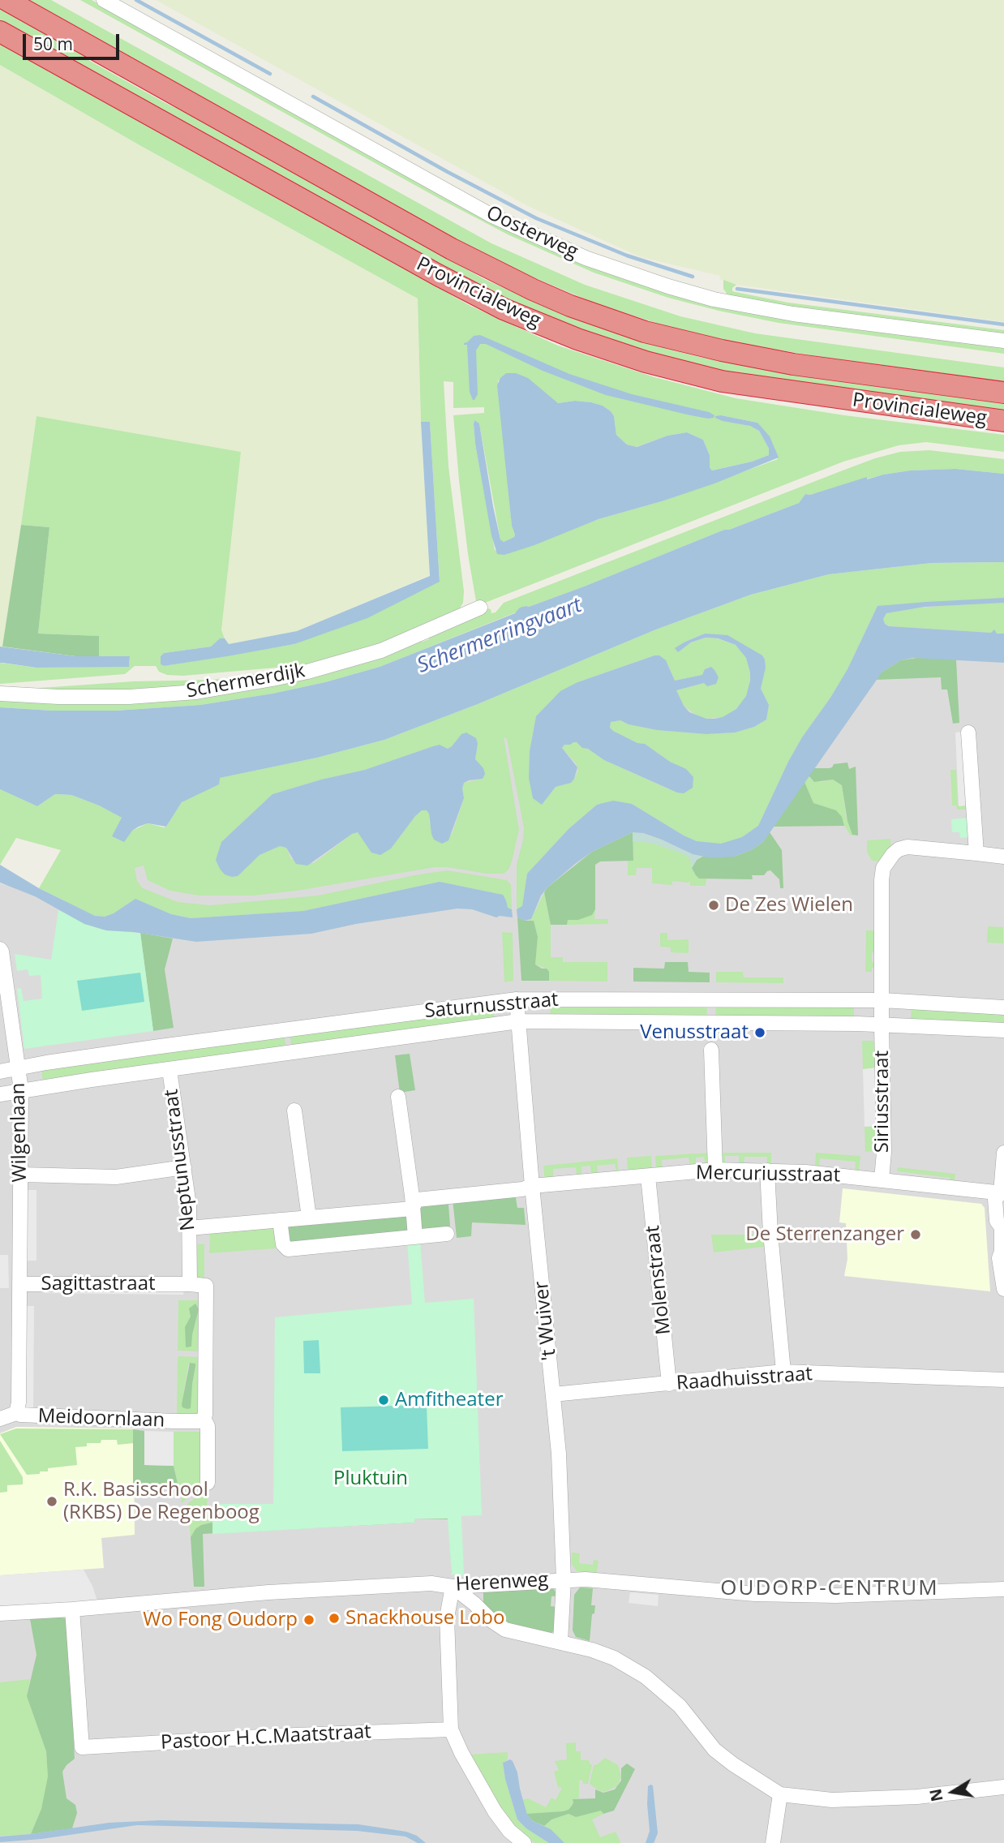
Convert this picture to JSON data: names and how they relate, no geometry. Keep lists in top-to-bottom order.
{
  "streets": {
    "highway": ["Provincialeweg"],
    "street": [
      "Oosterweg",
      "Schermerdijk",
      "Saturnusstraat",
      "Siriusstraat",
      "Wilgenlaan",
      "Neptunusstraat",
      "Mercuriusstraat",
      "Molenstraat",
      "Sagittastraat",
      "'t Wuiver",
      "Raadhuisstraat",
      "Meidoornlaan",
      "Herenweg",
      "Pastoor H.C.Maatstraat"
    ]
  },
  "crossings": [
    ["Saturnusstraat", "Siriusstraat"],
    ["Saturnusstraat", "Wilgenlaan"],
    ["Saturnusstraat", "Neptunusstraat"],
    ["Saturnusstraat", "'t Wuiver"],
    ["Siriusstraat", "Mercuriusstraat"],
    ["Wilgenlaan", "Sagittastraat"],
    ["Wilgenlaan", "Meidoornlaan"],
    ["Neptunusstraat", "Sagittastraat"],
    ["Mercuriusstraat", "Molenstraat"],
    ["Mercuriusstraat", "'t Wuiver"],
    ["Molenstraat", "Raadhuisstraat"],
    ["'t Wuiver", "Raadhuisstraat"],
    ["'t Wuiver", "Herenweg"],
    ["Herenweg", "Pastoor H.C.Maatstraat"]
  ],
  "districts": ["OUDORP-CENTRUM"],
  "water": ["Schermerringvaart"],
  "parks": ["Pluktuin"],
  "places": [
    "De Zes Wielen",
    "Venusstraat",
    "De Sterrenzanger",
    "Amfitheater",
    "R.K. Basisschool (RKBS) De Regenboog",
    "Snackhouse Lobo",
    "Wo Fong Oudorp"
  ],
  "scale_bar": "50 m",
  "north": "left"
}
